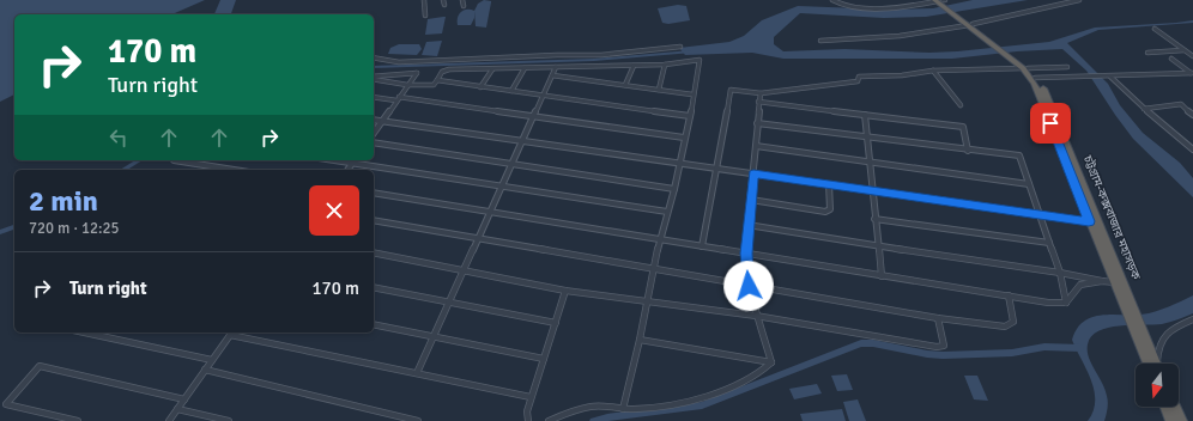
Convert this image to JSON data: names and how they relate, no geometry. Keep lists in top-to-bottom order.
{
  "streets": {
    "highway": ["চট্টগ্রাম-কক্সবাজার মহাসড়ক"]
  },
  "north": "bottom",
  "page": {
    "turn": ["170 m", "Turn right"],
    "heading": ["2 min", "720 m · 12:25"],
    "list": [
      {
        "name": "Turn right",
        "value": "170 m"
      }
    ]
  }
}
